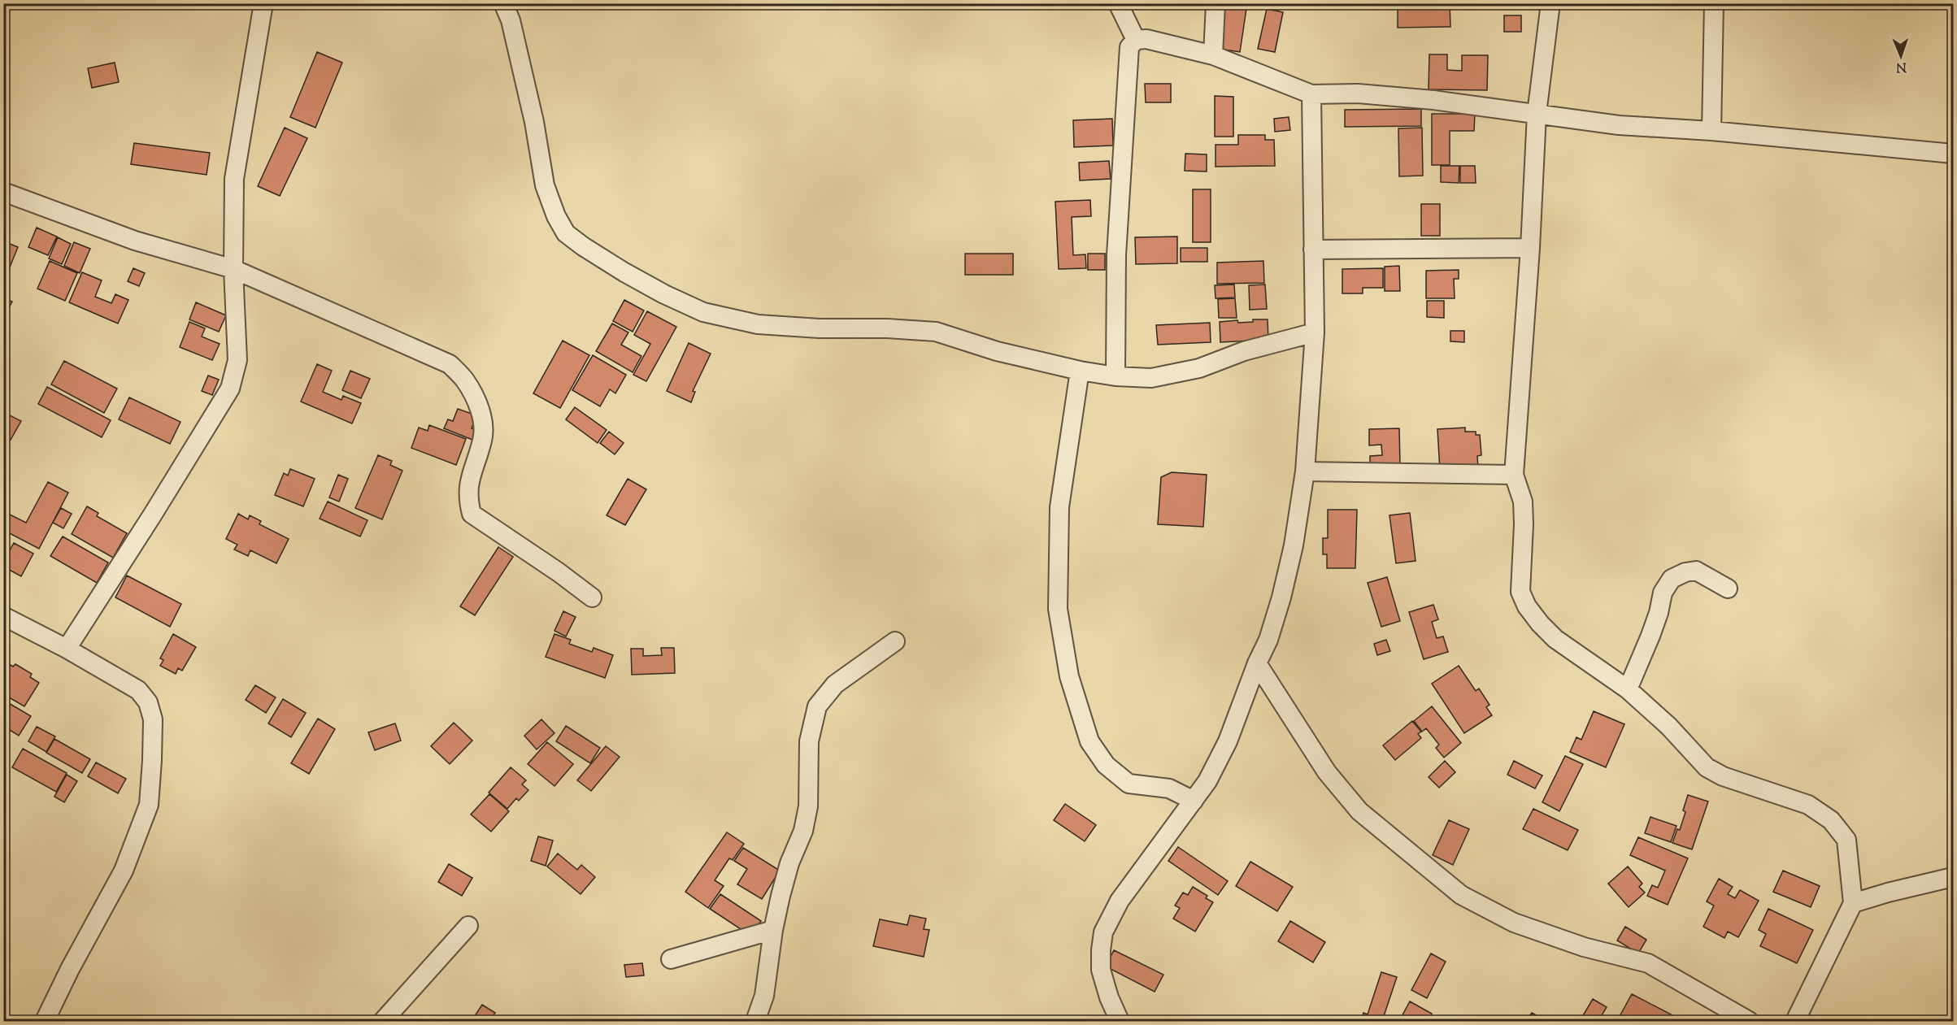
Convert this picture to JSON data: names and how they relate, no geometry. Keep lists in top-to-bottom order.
{
  "north": "bottom"
}
